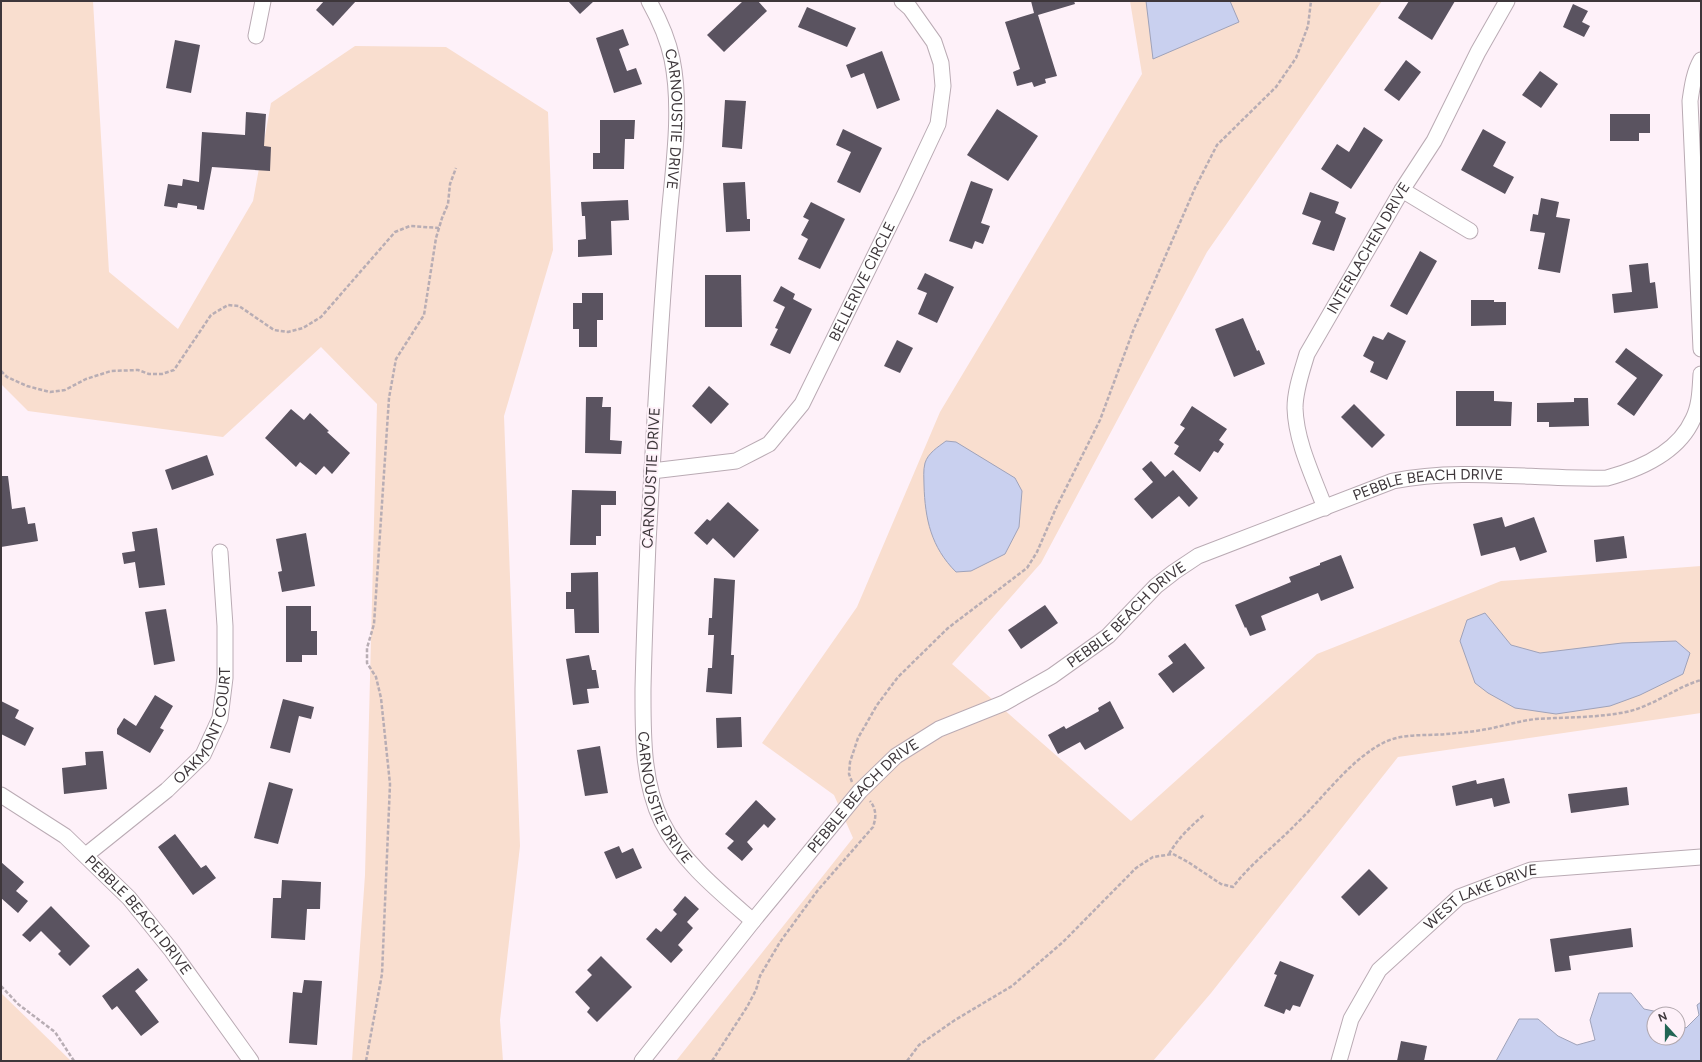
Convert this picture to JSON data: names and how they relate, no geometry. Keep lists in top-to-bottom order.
{
  "streets": {
    "street": [
      "CARNOUSTIE DRIVE",
      "INTERLACHEN DRIVE",
      "BELLERIVE CIRCLE",
      "PEBBLE BEACH DRIVE",
      "OAKMONT COURT",
      "WEST LAKE DRIVE"
    ]
  },
  "crossings": [
    ["CARNOUSTIE DRIVE", "BELLERIVE CIRCLE"],
    ["CARNOUSTIE DRIVE", "PEBBLE BEACH DRIVE"],
    ["INTERLACHEN DRIVE", "PEBBLE BEACH DRIVE"],
    ["PEBBLE BEACH DRIVE", "OAKMONT COURT"]
  ],
  "north": "top"
}
